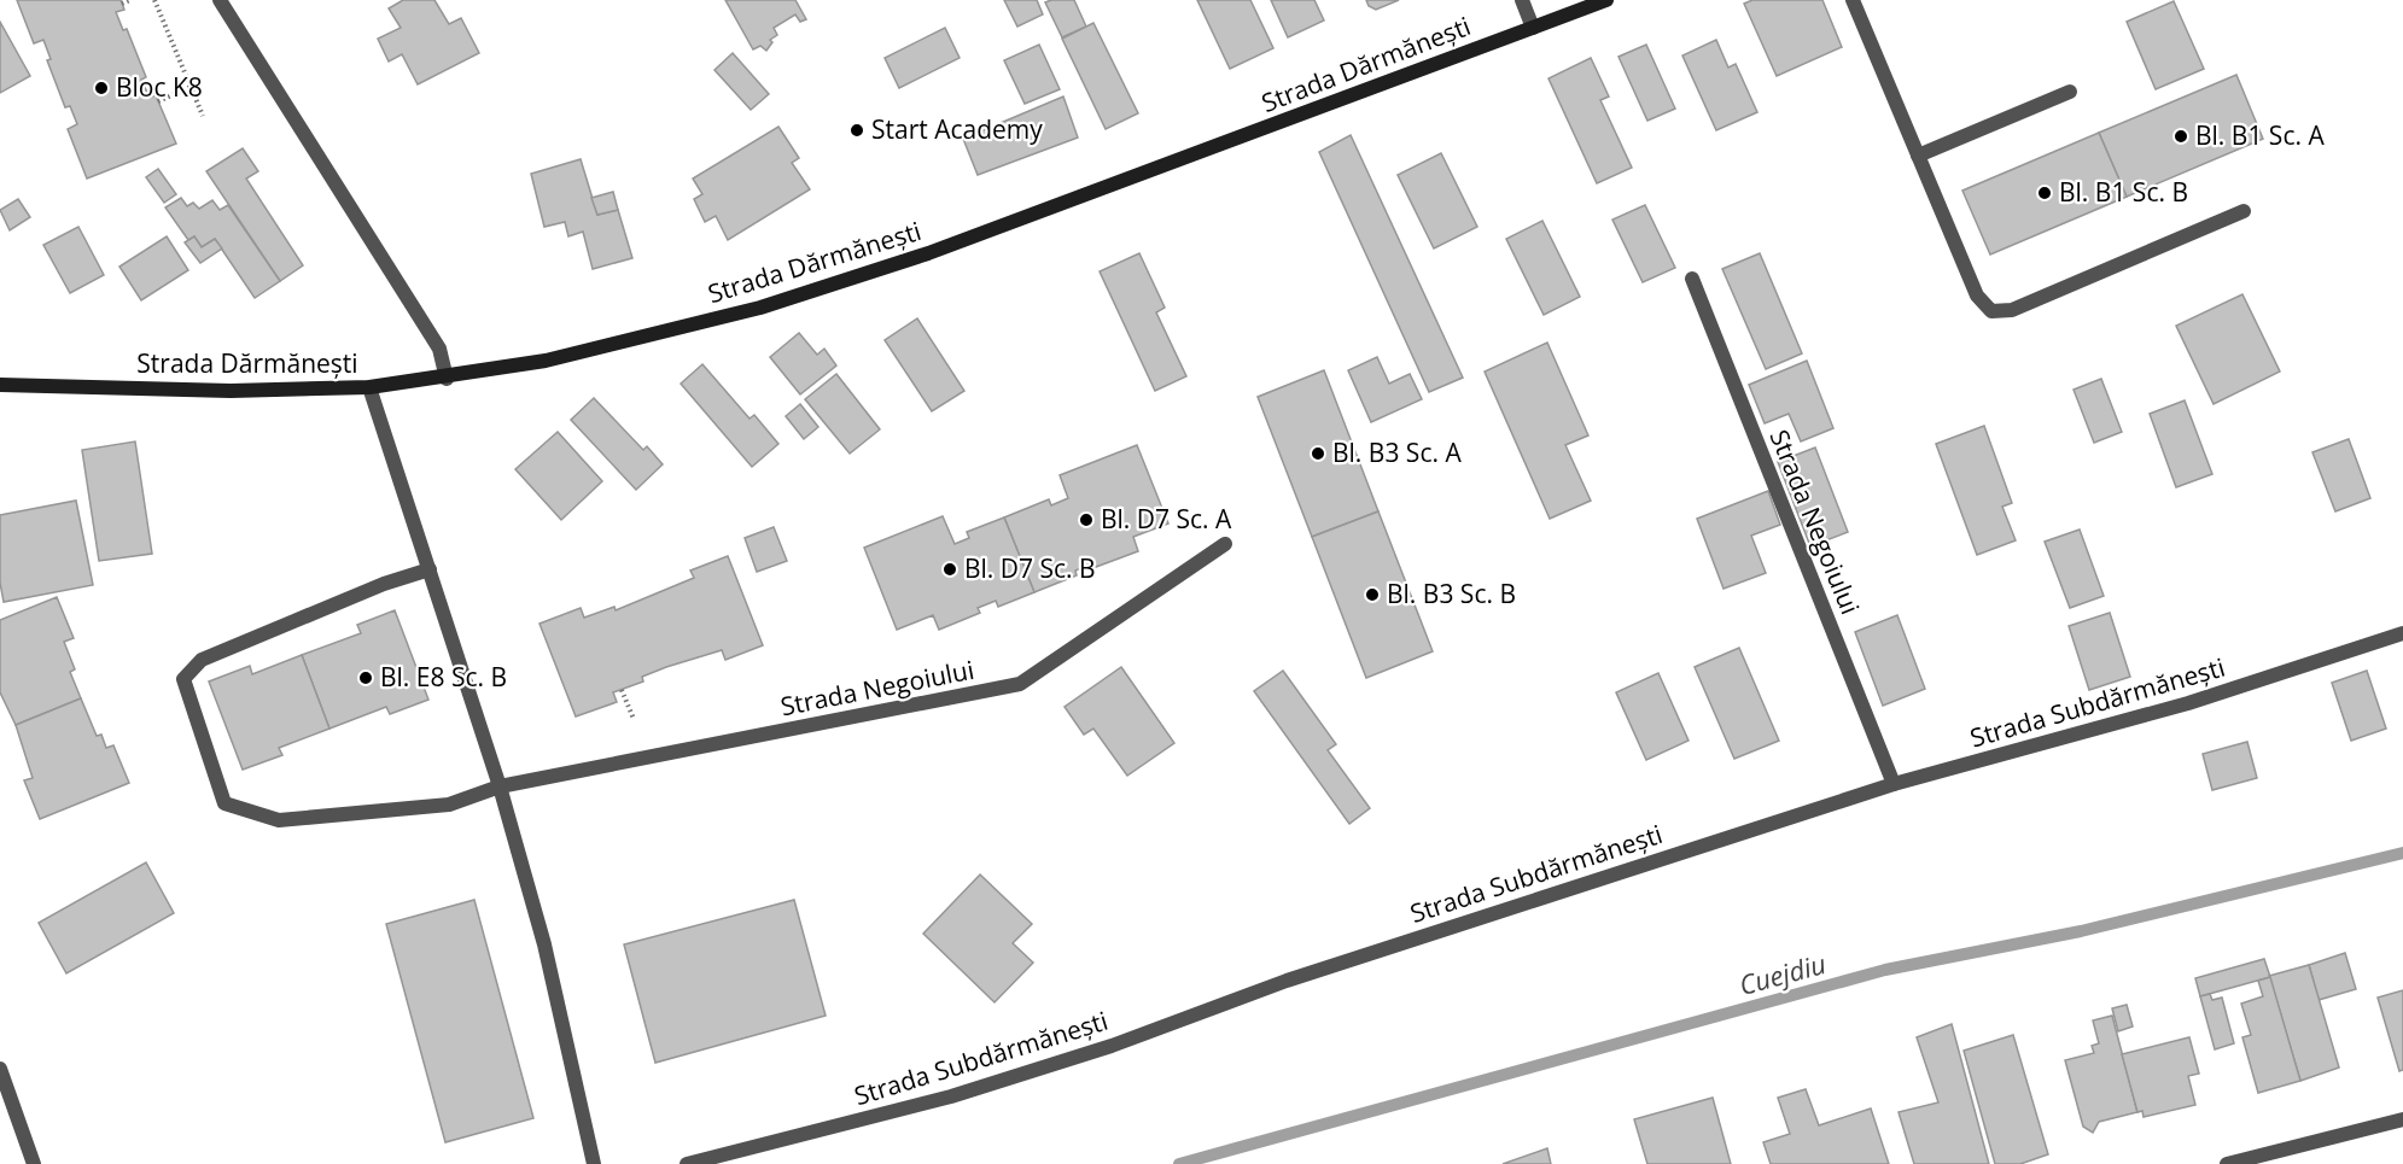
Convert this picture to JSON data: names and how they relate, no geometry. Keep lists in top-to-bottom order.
{
  "streets": {
    "street": ["Strada Dărmănești", "Strada Negoiului", "Strada Subdărmănești"]
  },
  "crossings": [
    ["Strada Negoiului", "Strada Subdărmănești"]
  ],
  "water": ["Cuejdiu"],
  "places": [
    "Bloc K8",
    "Start Academy",
    "Bl. B1 Sc. A",
    "Bl. B1 Sc. B",
    "Bl. B3 Sc. A",
    "Bl. D7 Sc. A",
    "Bl. D7 Sc. B",
    "Bl. B3 Sc. B",
    "Bl. E8 Sc. B"
  ]
}
